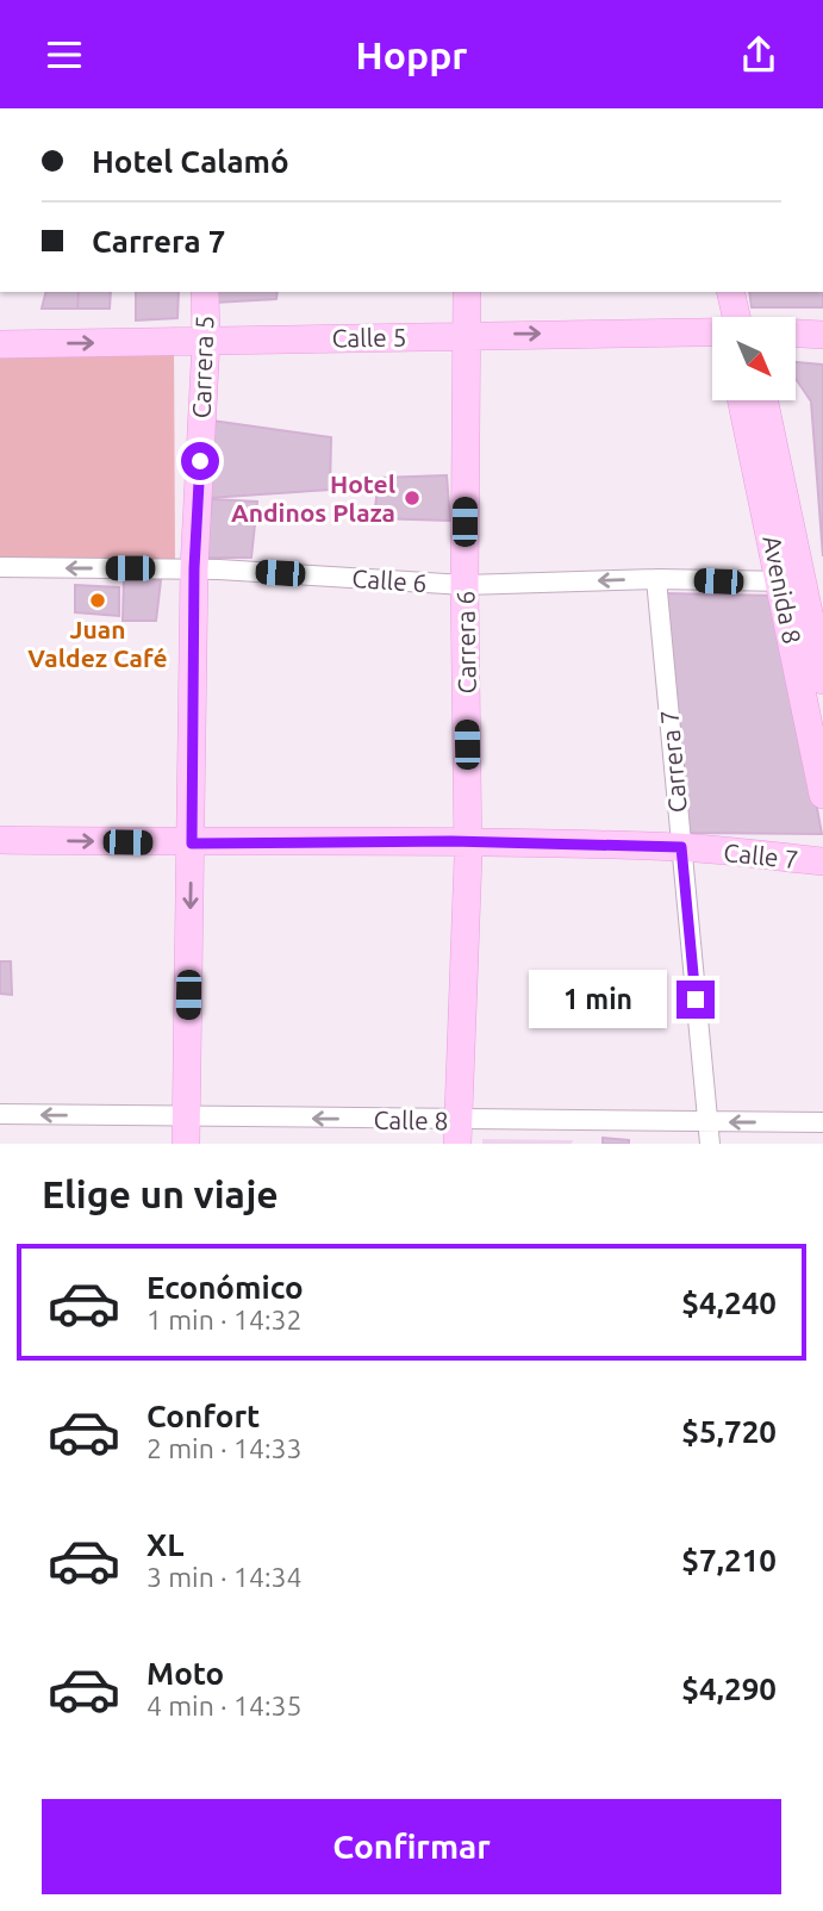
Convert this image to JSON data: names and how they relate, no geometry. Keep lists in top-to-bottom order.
{
  "streets": {
    "street": [
      "Calle 5",
      "Carrera 5",
      "Calle 6",
      "Avenida 8",
      "Carrera 6",
      "Carrera 7",
      "Calle 7",
      "Calle 8"
    ]
  },
  "crossings": [
    ["Calle 5", "Carrera 5"],
    ["Calle 5", "Carrera 6"],
    ["Carrera 5", "Calle 6"],
    ["Carrera 5", "Calle 7"],
    ["Carrera 5", "Calle 8"],
    ["Calle 6", "Avenida 8"],
    ["Calle 6", "Carrera 6"],
    ["Calle 6", "Carrera 7"],
    ["Carrera 6", "Calle 7"],
    ["Carrera 6", "Calle 8"],
    ["Carrera 7", "Calle 7"],
    ["Carrera 7", "Calle 8"]
  ],
  "one_way": ["Calle 5", "Calle 6", "Calle 8"],
  "places": ["Hotel Andinos Plaza", "Juan Valdez Café"],
  "north": "bottom right",
  "page": {
    "header": "Hoppr",
    "banner": ["Hotel Calamó", "Carrera 7"],
    "bubble": "1 min",
    "heading": "Elige un viaje",
    "list": [
      {
        "name": "Económico",
        "note": "1 min · 14:32",
        "value": "$4,240"
      },
      {
        "name": "Confort",
        "note": "2 min · 14:33",
        "value": "$5,720"
      },
      {
        "name": "XL",
        "note": "3 min · 14:34",
        "value": "$7,210"
      },
      {
        "name": "Moto",
        "note": "4 min · 14:35",
        "value": "$4,290"
      }
    ],
    "buttons": "Confirmar"
  }
}
